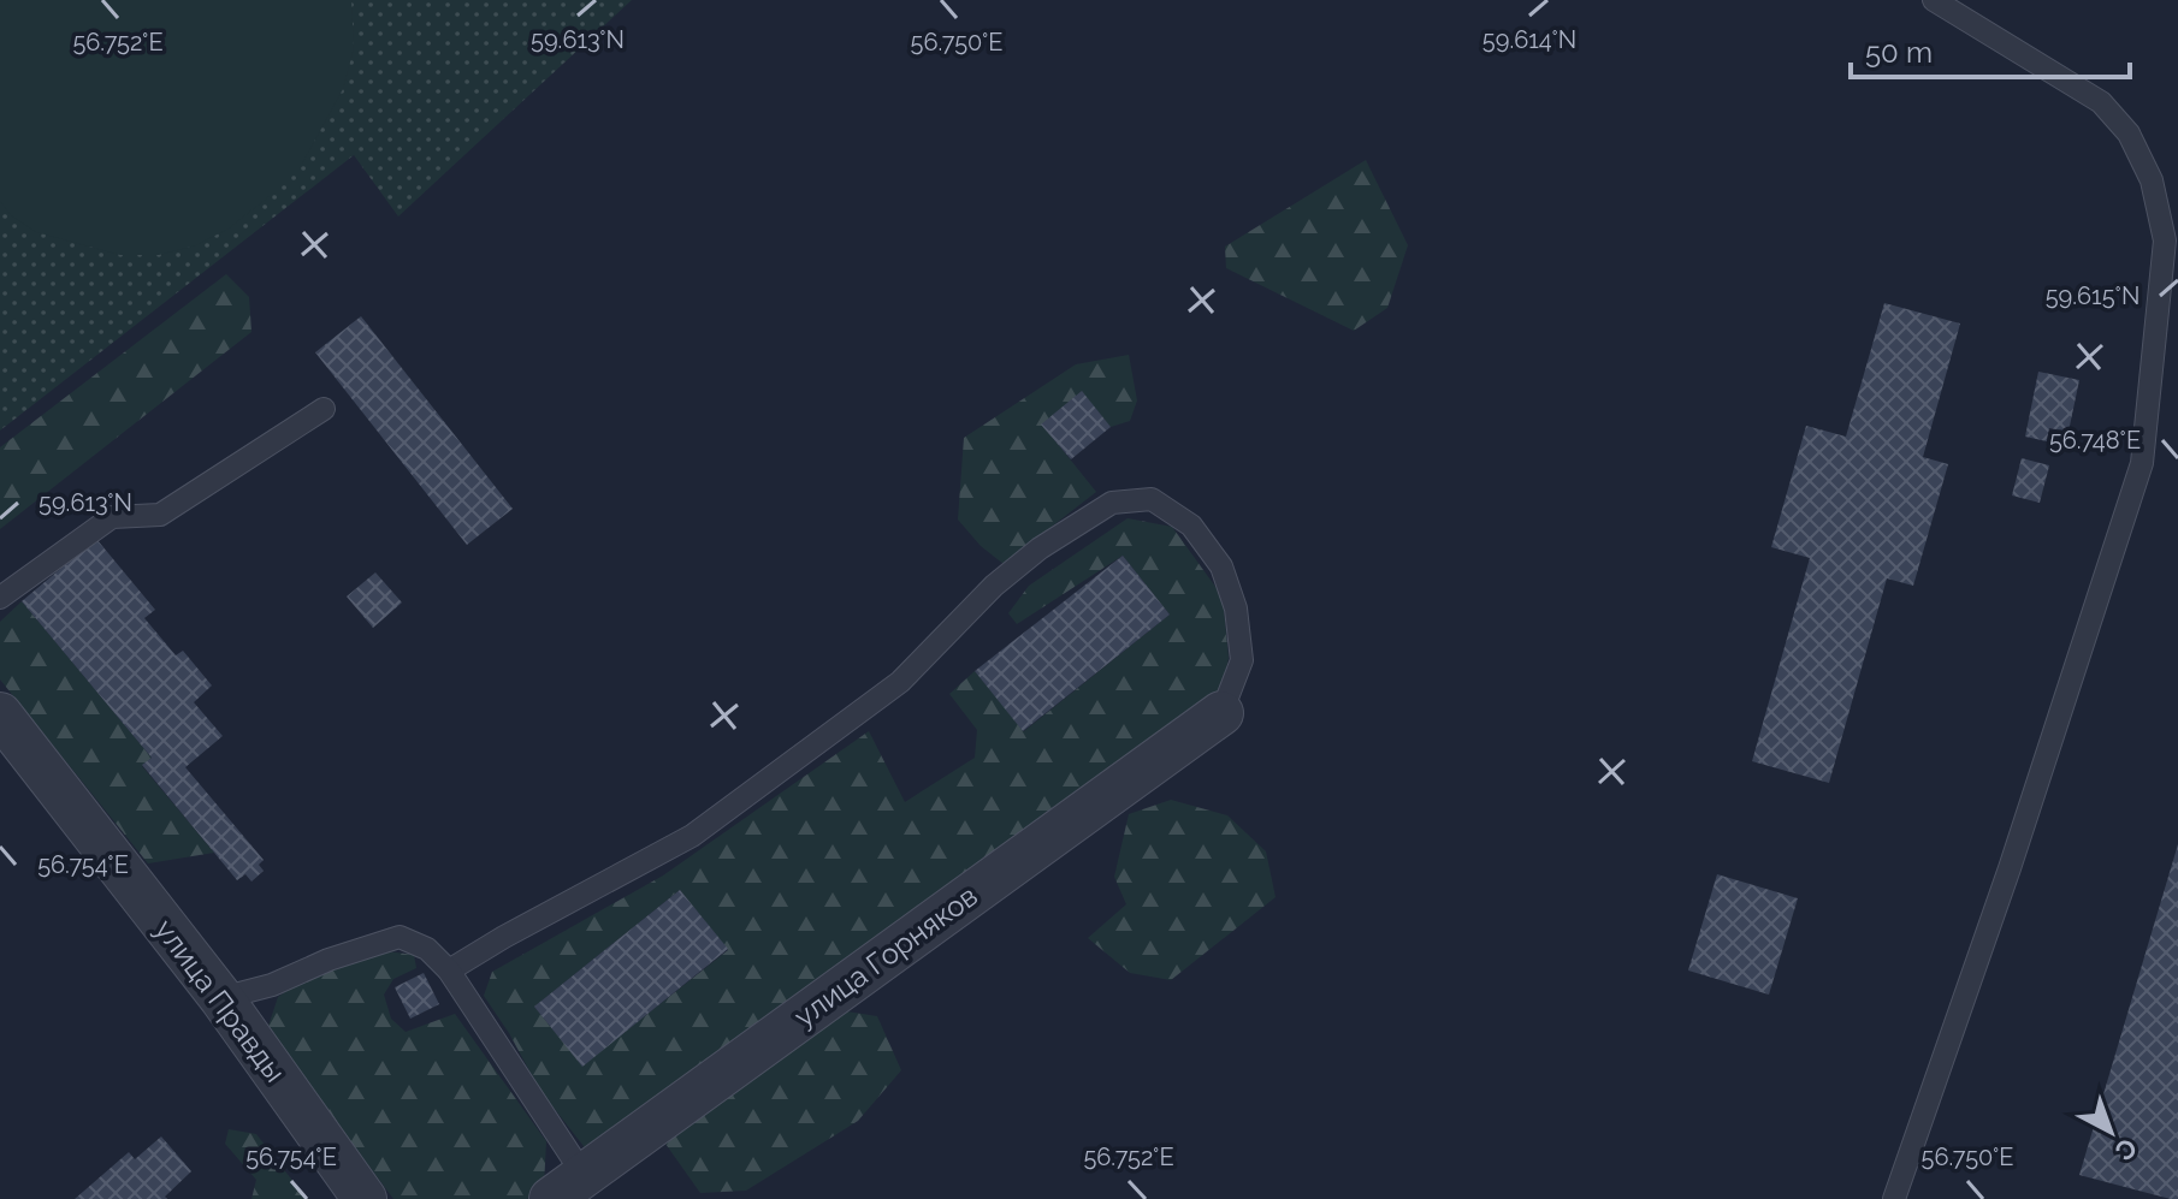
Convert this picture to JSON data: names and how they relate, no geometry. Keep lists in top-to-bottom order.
{
  "streets": {
    "street": ["улица Горняков", "улица Правды"]
  },
  "scale_bar": "50 m",
  "north": "bottom right",
  "coordinates": [
    "59.613°N",
    "59.614°N",
    "56.752°E",
    "56.750°E",
    "59.615°N",
    "56.748°E",
    "56.754°E"
  ]
}
